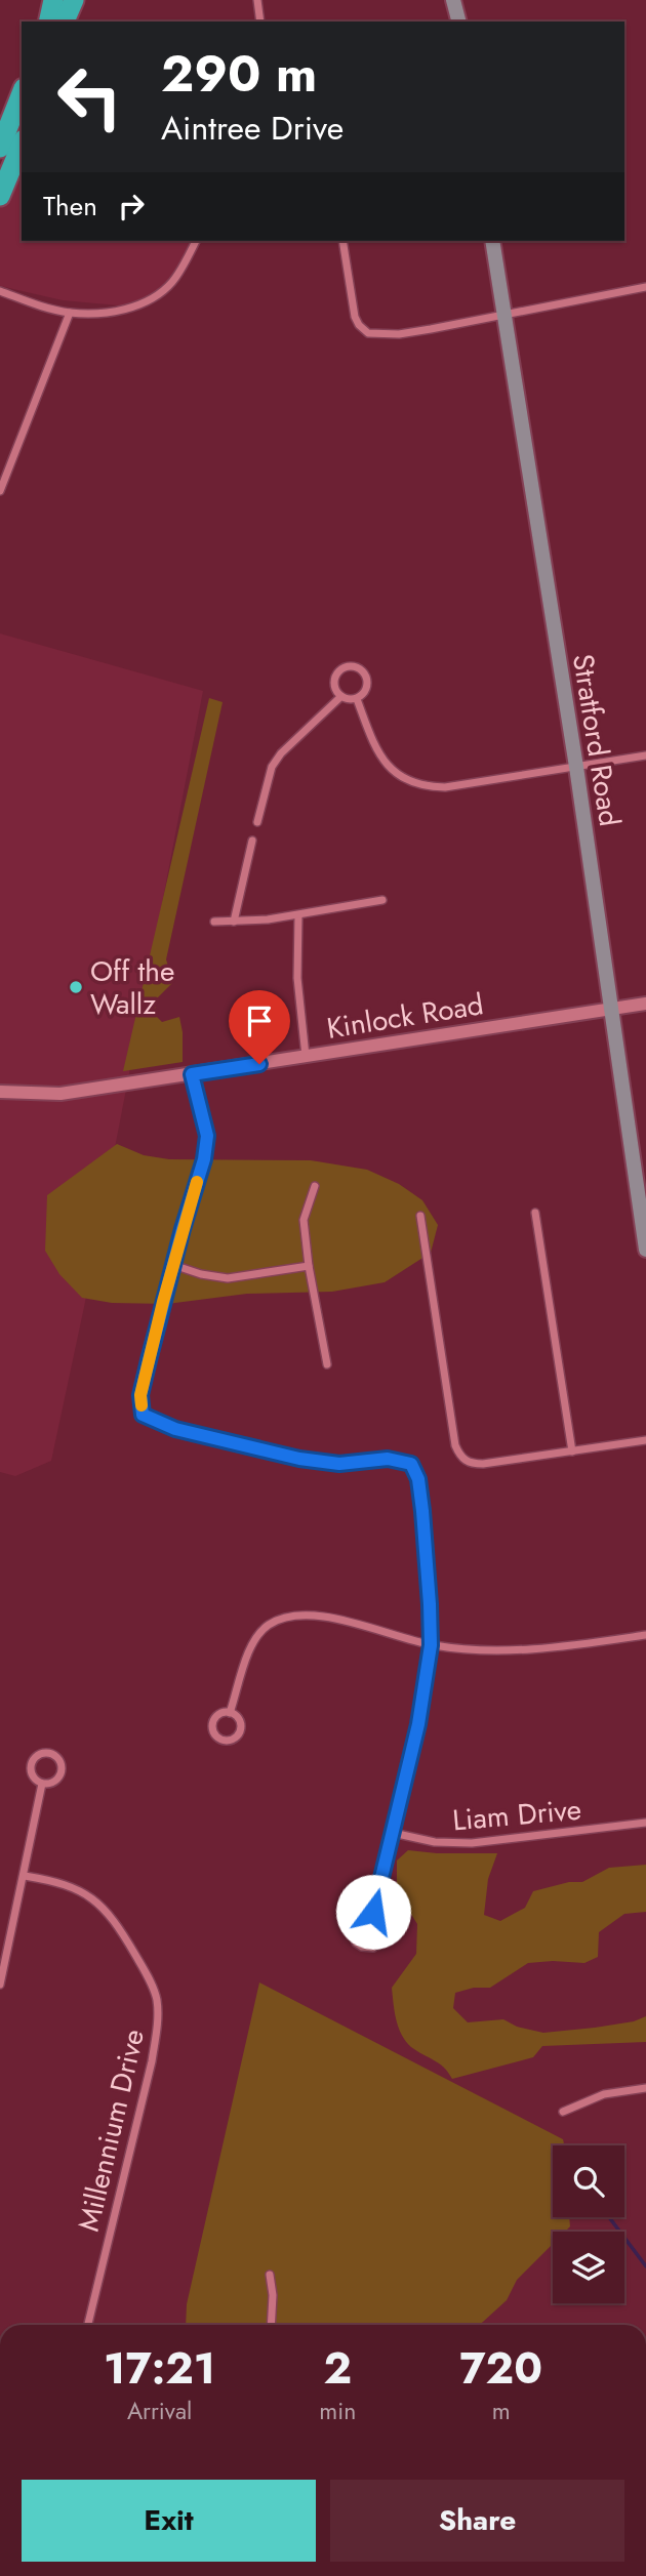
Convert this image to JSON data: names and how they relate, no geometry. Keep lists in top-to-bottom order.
{
  "streets": {
    "main road": ["Stratford Road"],
    "street": ["Kinlock Road", "Liam Drive", "Millennium Drive"]
  },
  "crossings": [
    ["Stratford Road", "Kinlock Road"]
  ],
  "places": ["Off the Wallz"],
  "page": {
    "turn": ["290 m", "Aintree Drive"],
    "then": "Then",
    "eta": [
      "17:21",
      "Arrival",
      "2",
      "min",
      "720",
      "m"
    ],
    "buttons": ["Exit", "Share"]
  }
}
